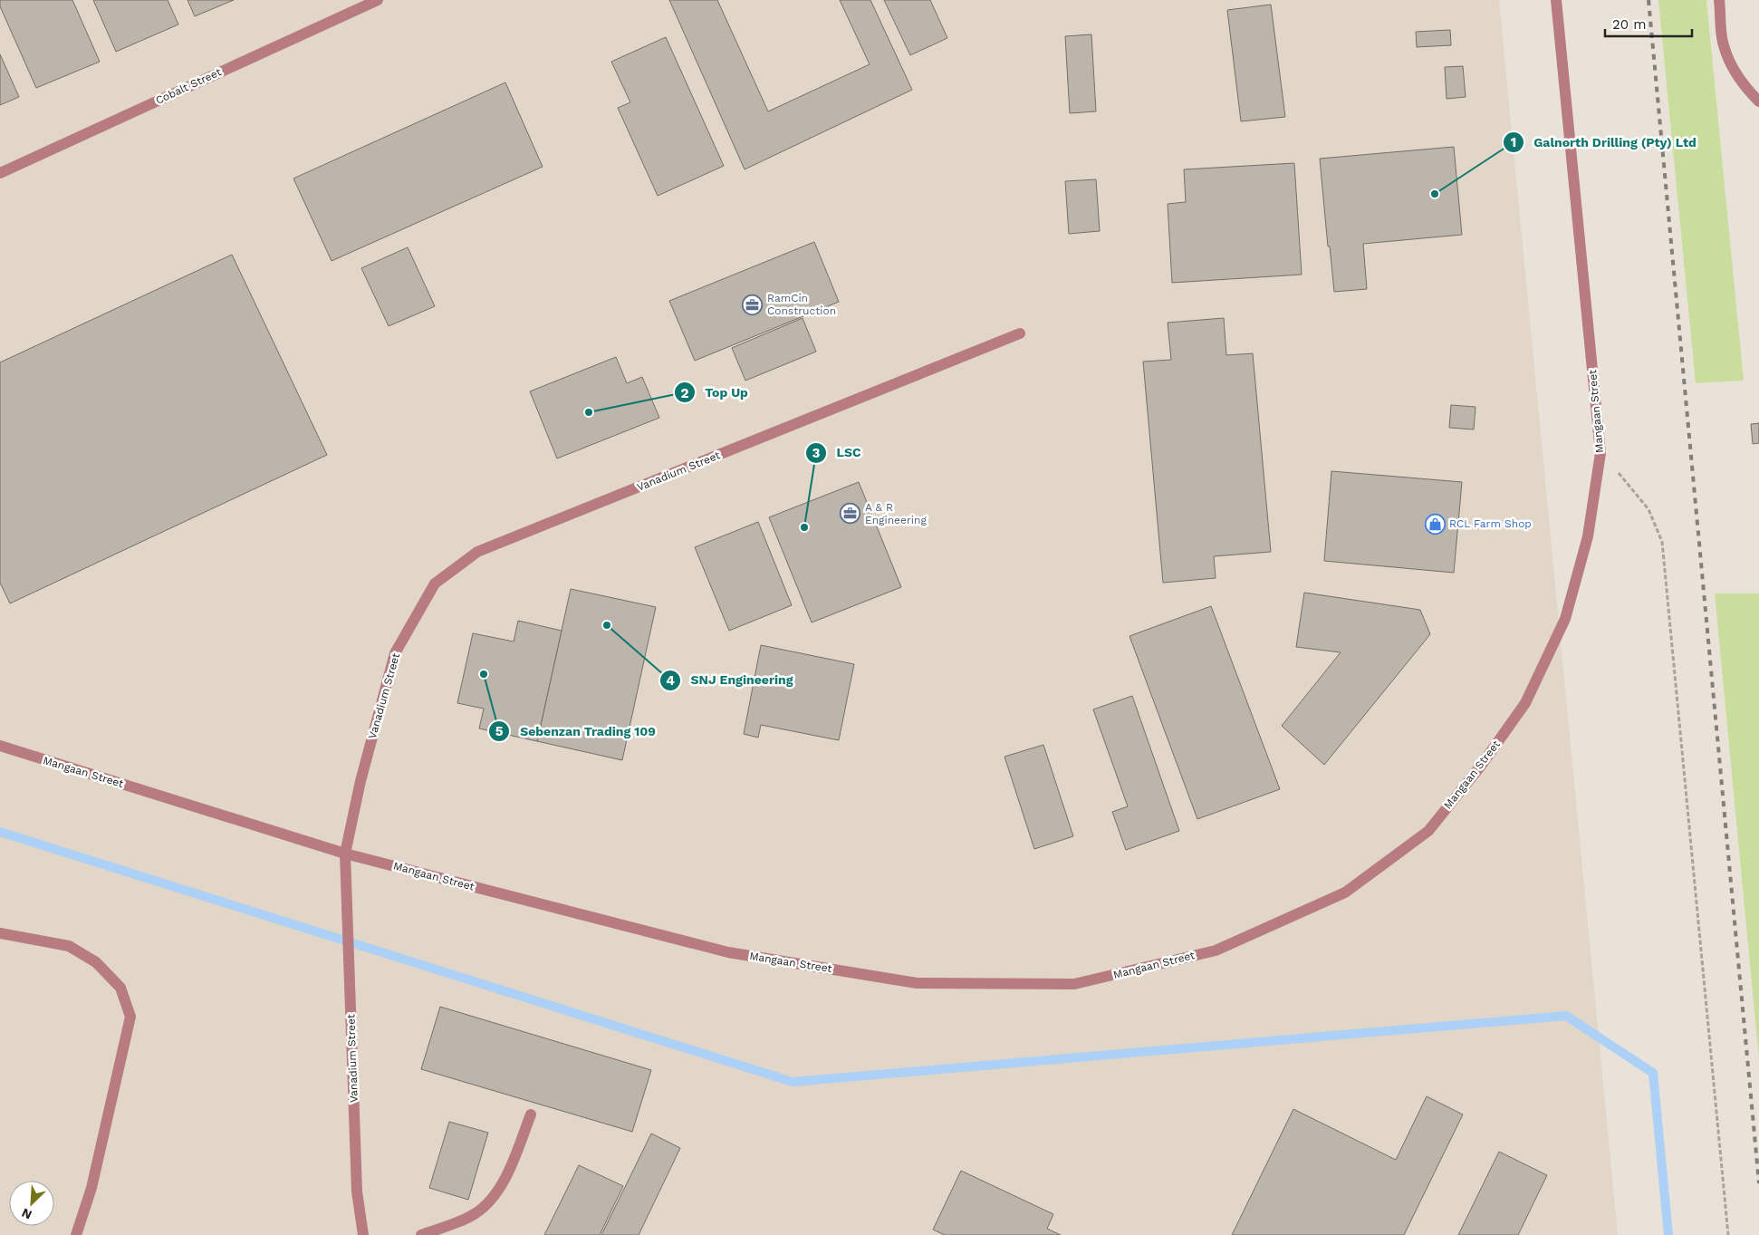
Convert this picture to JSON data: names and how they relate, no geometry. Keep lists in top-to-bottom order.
{
  "streets": {
    "street": ["Cobalt Street", "Mangaan Street", "Vanadium Street"]
  },
  "crossings": [
    ["Mangaan Street", "Vanadium Street"]
  ],
  "places": {
    "other": [
      "Galnorth Drilling (Pty) Ltd",
      "Top Up",
      "LSC",
      "SNJ Engineering",
      "Sebenzan Trading 109"
    ],
    "office": ["RamCin Construction", "A & R Engineering"],
    "shop": ["RCL Farm Shop"]
  },
  "scale_bar": "20 m",
  "north": "bottom left"
}
